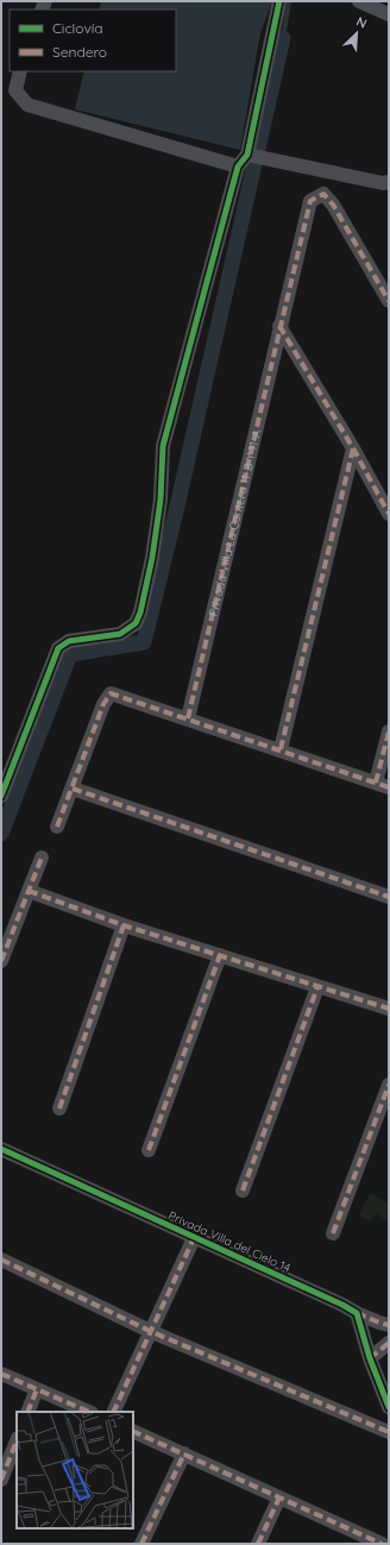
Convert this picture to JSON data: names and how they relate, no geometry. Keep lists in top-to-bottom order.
{
  "streets": {
    "street": ["Privada Villa La Cantera 11-B Y 11-A", "Privada Villa del Cielo 14"]
  },
  "legend": ["Ciclovía", "Sendero"],
  "north": "top right"
}
